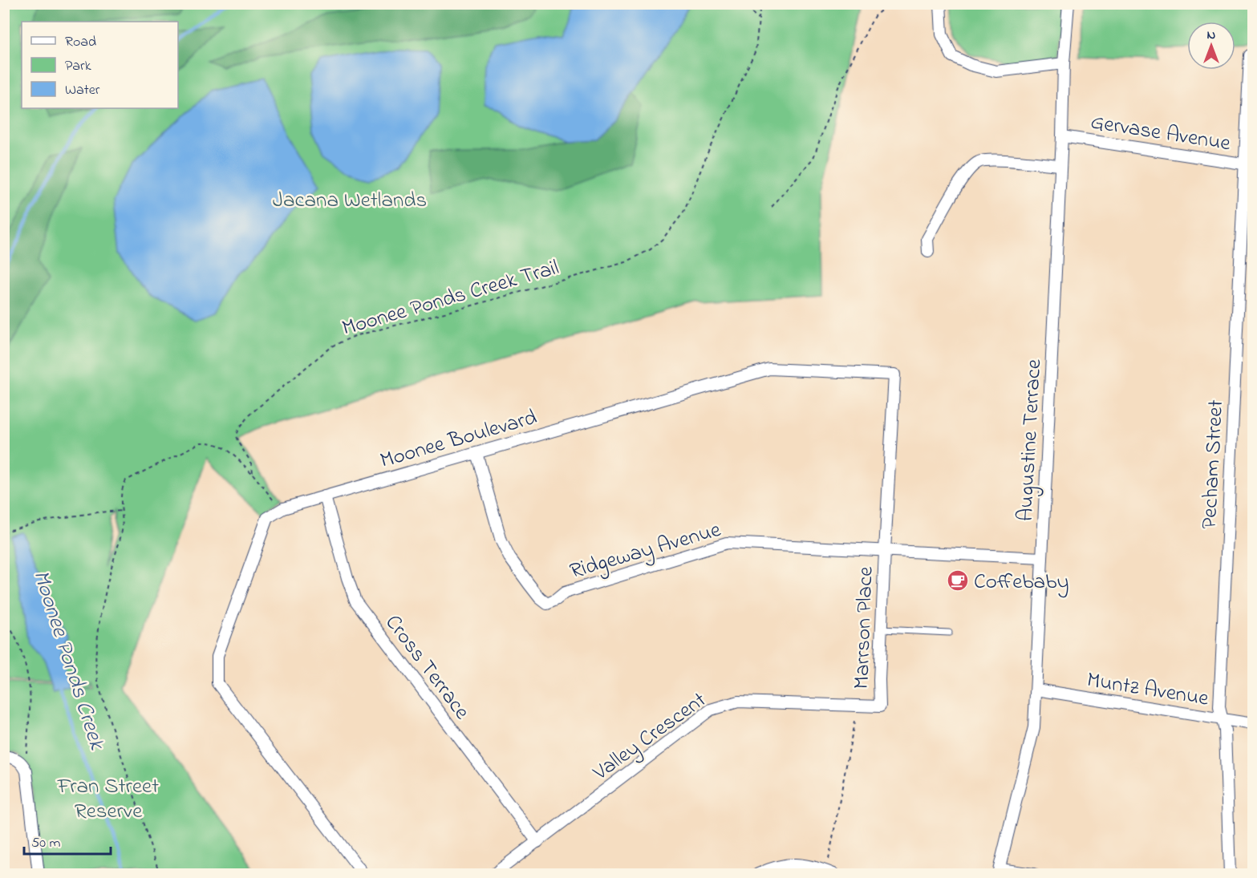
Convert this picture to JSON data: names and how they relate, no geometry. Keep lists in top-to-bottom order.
{
  "streets": {
    "street": [
      "Gervase Avenue",
      "Moonee Boulevard",
      "Augustine Terrace",
      "Pecham Street",
      "Ridgeway Avenue",
      "Marrson Place",
      "Cross Terrace",
      "Muntz Avenue",
      "Valley Crescent"
    ],
    "path": ["Moonee Ponds Creek Trail"]
  },
  "crossings": [
    ["Gervase Avenue", "Augustine Terrace"],
    ["Gervase Avenue", "Pecham Street"],
    ["Moonee Boulevard", "Ridgeway Avenue"],
    ["Moonee Boulevard", "Marrson Place"],
    ["Moonee Boulevard", "Cross Terrace"],
    ["Augustine Terrace", "Ridgeway Avenue"],
    ["Augustine Terrace", "Muntz Avenue"],
    ["Pecham Street", "Muntz Avenue"],
    ["Ridgeway Avenue", "Marrson Place"],
    ["Marrson Place", "Valley Crescent"],
    ["Cross Terrace", "Valley Crescent"]
  ],
  "water": ["Moonee Ponds Creek"],
  "parks": ["Jacana Wetlands", "Fran Street Reserve"],
  "places": {
    "cafe": ["Coffebaby"]
  },
  "legend": ["Road", "Park", "Water"],
  "scale_bar": "50 m",
  "north": "top"
}
